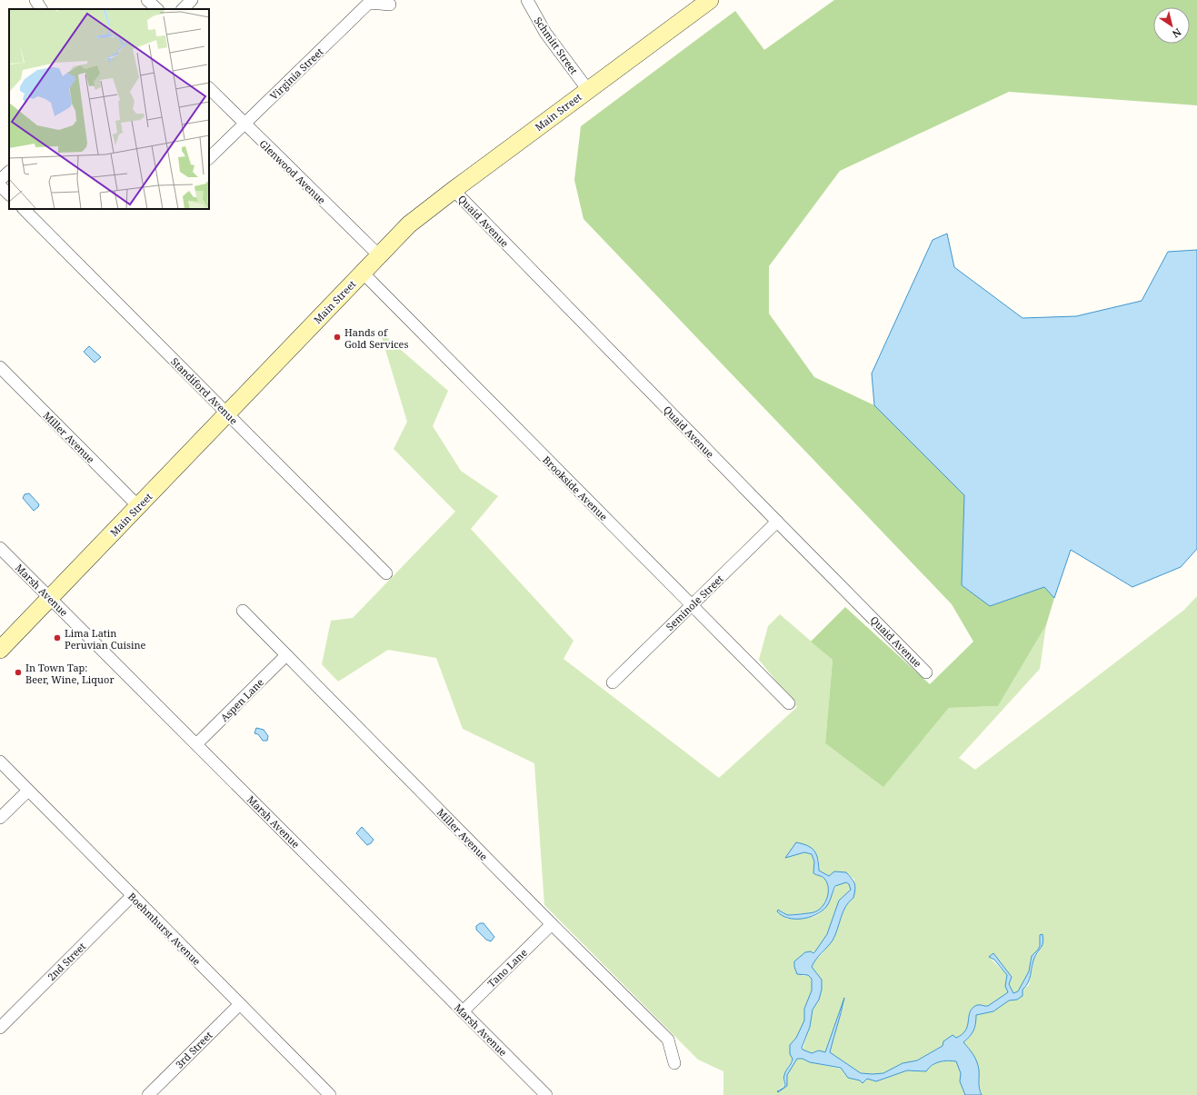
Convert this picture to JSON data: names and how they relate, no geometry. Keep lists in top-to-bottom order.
{
  "streets": {
    "main road": ["Main Street"],
    "street": [
      "Schmitt Street",
      "Virginia Street",
      "Glenwood Avenue",
      "Quaid Avenue",
      "Standiford Avenue",
      "Miller Avenue",
      "Brookside Avenue",
      "Marsh Avenue",
      "Seminole Street",
      "Aspen Lane",
      "Boehmhurst Avenue",
      "2nd Street",
      "Tano Lane",
      "3rd Street"
    ]
  },
  "crossings": [
    ["Schmitt Street", "Main Street"],
    ["Virginia Street", "Glenwood Avenue"],
    ["Main Street", "Glenwood Avenue"],
    ["Main Street", "Quaid Avenue"],
    ["Main Street", "Standiford Avenue"],
    ["Main Street", "Miller Avenue"],
    ["Main Street", "Brookside Avenue"],
    ["Main Street", "Marsh Avenue"],
    ["Quaid Avenue", "Seminole Street"],
    ["Miller Avenue", "Aspen Lane"],
    ["Miller Avenue", "Tano Lane"],
    ["Brookside Avenue", "Seminole Street"],
    ["Marsh Avenue", "Aspen Lane"],
    ["Marsh Avenue", "Tano Lane"],
    ["Boehmhurst Avenue", "2nd Street"],
    ["Boehmhurst Avenue", "3rd Street"]
  ],
  "places": ["Hands of Gold Services", "Lima Latin Peruvian Cuisine", "In Town Tap: Beer, Wine, Liquor"],
  "north": "bottom right"
}
